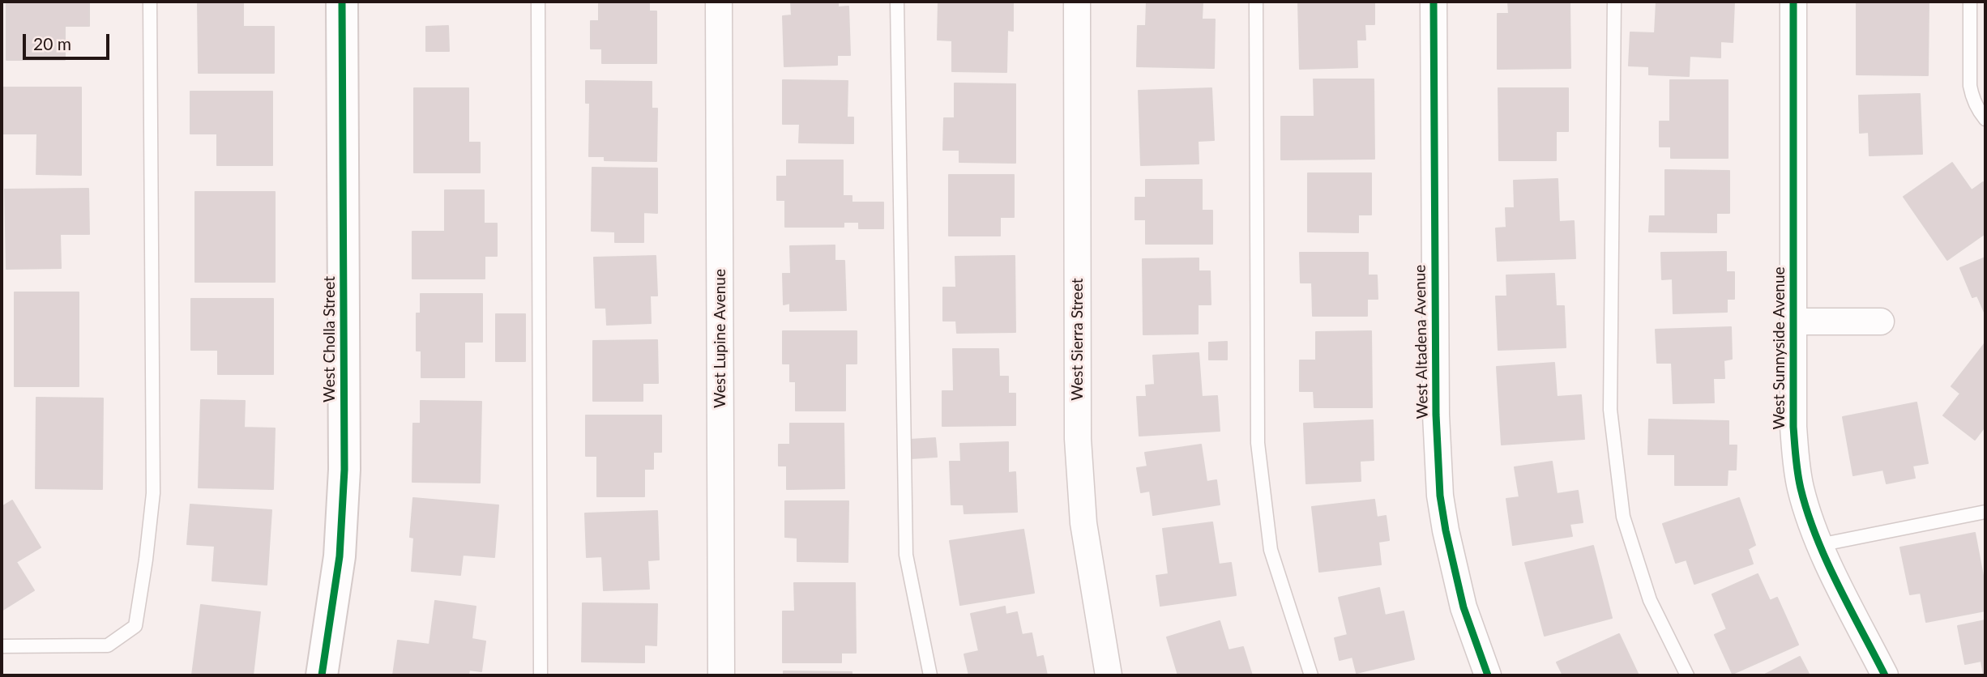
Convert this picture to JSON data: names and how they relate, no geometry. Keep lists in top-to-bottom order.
{
  "streets": {
    "street": [
      "West Lupine Avenue",
      "West Cholla Street",
      "West Sierra Street",
      "West Altadena Avenue",
      "West Sunnyside Avenue"
    ]
  },
  "scale_bar": "20 m"
}
